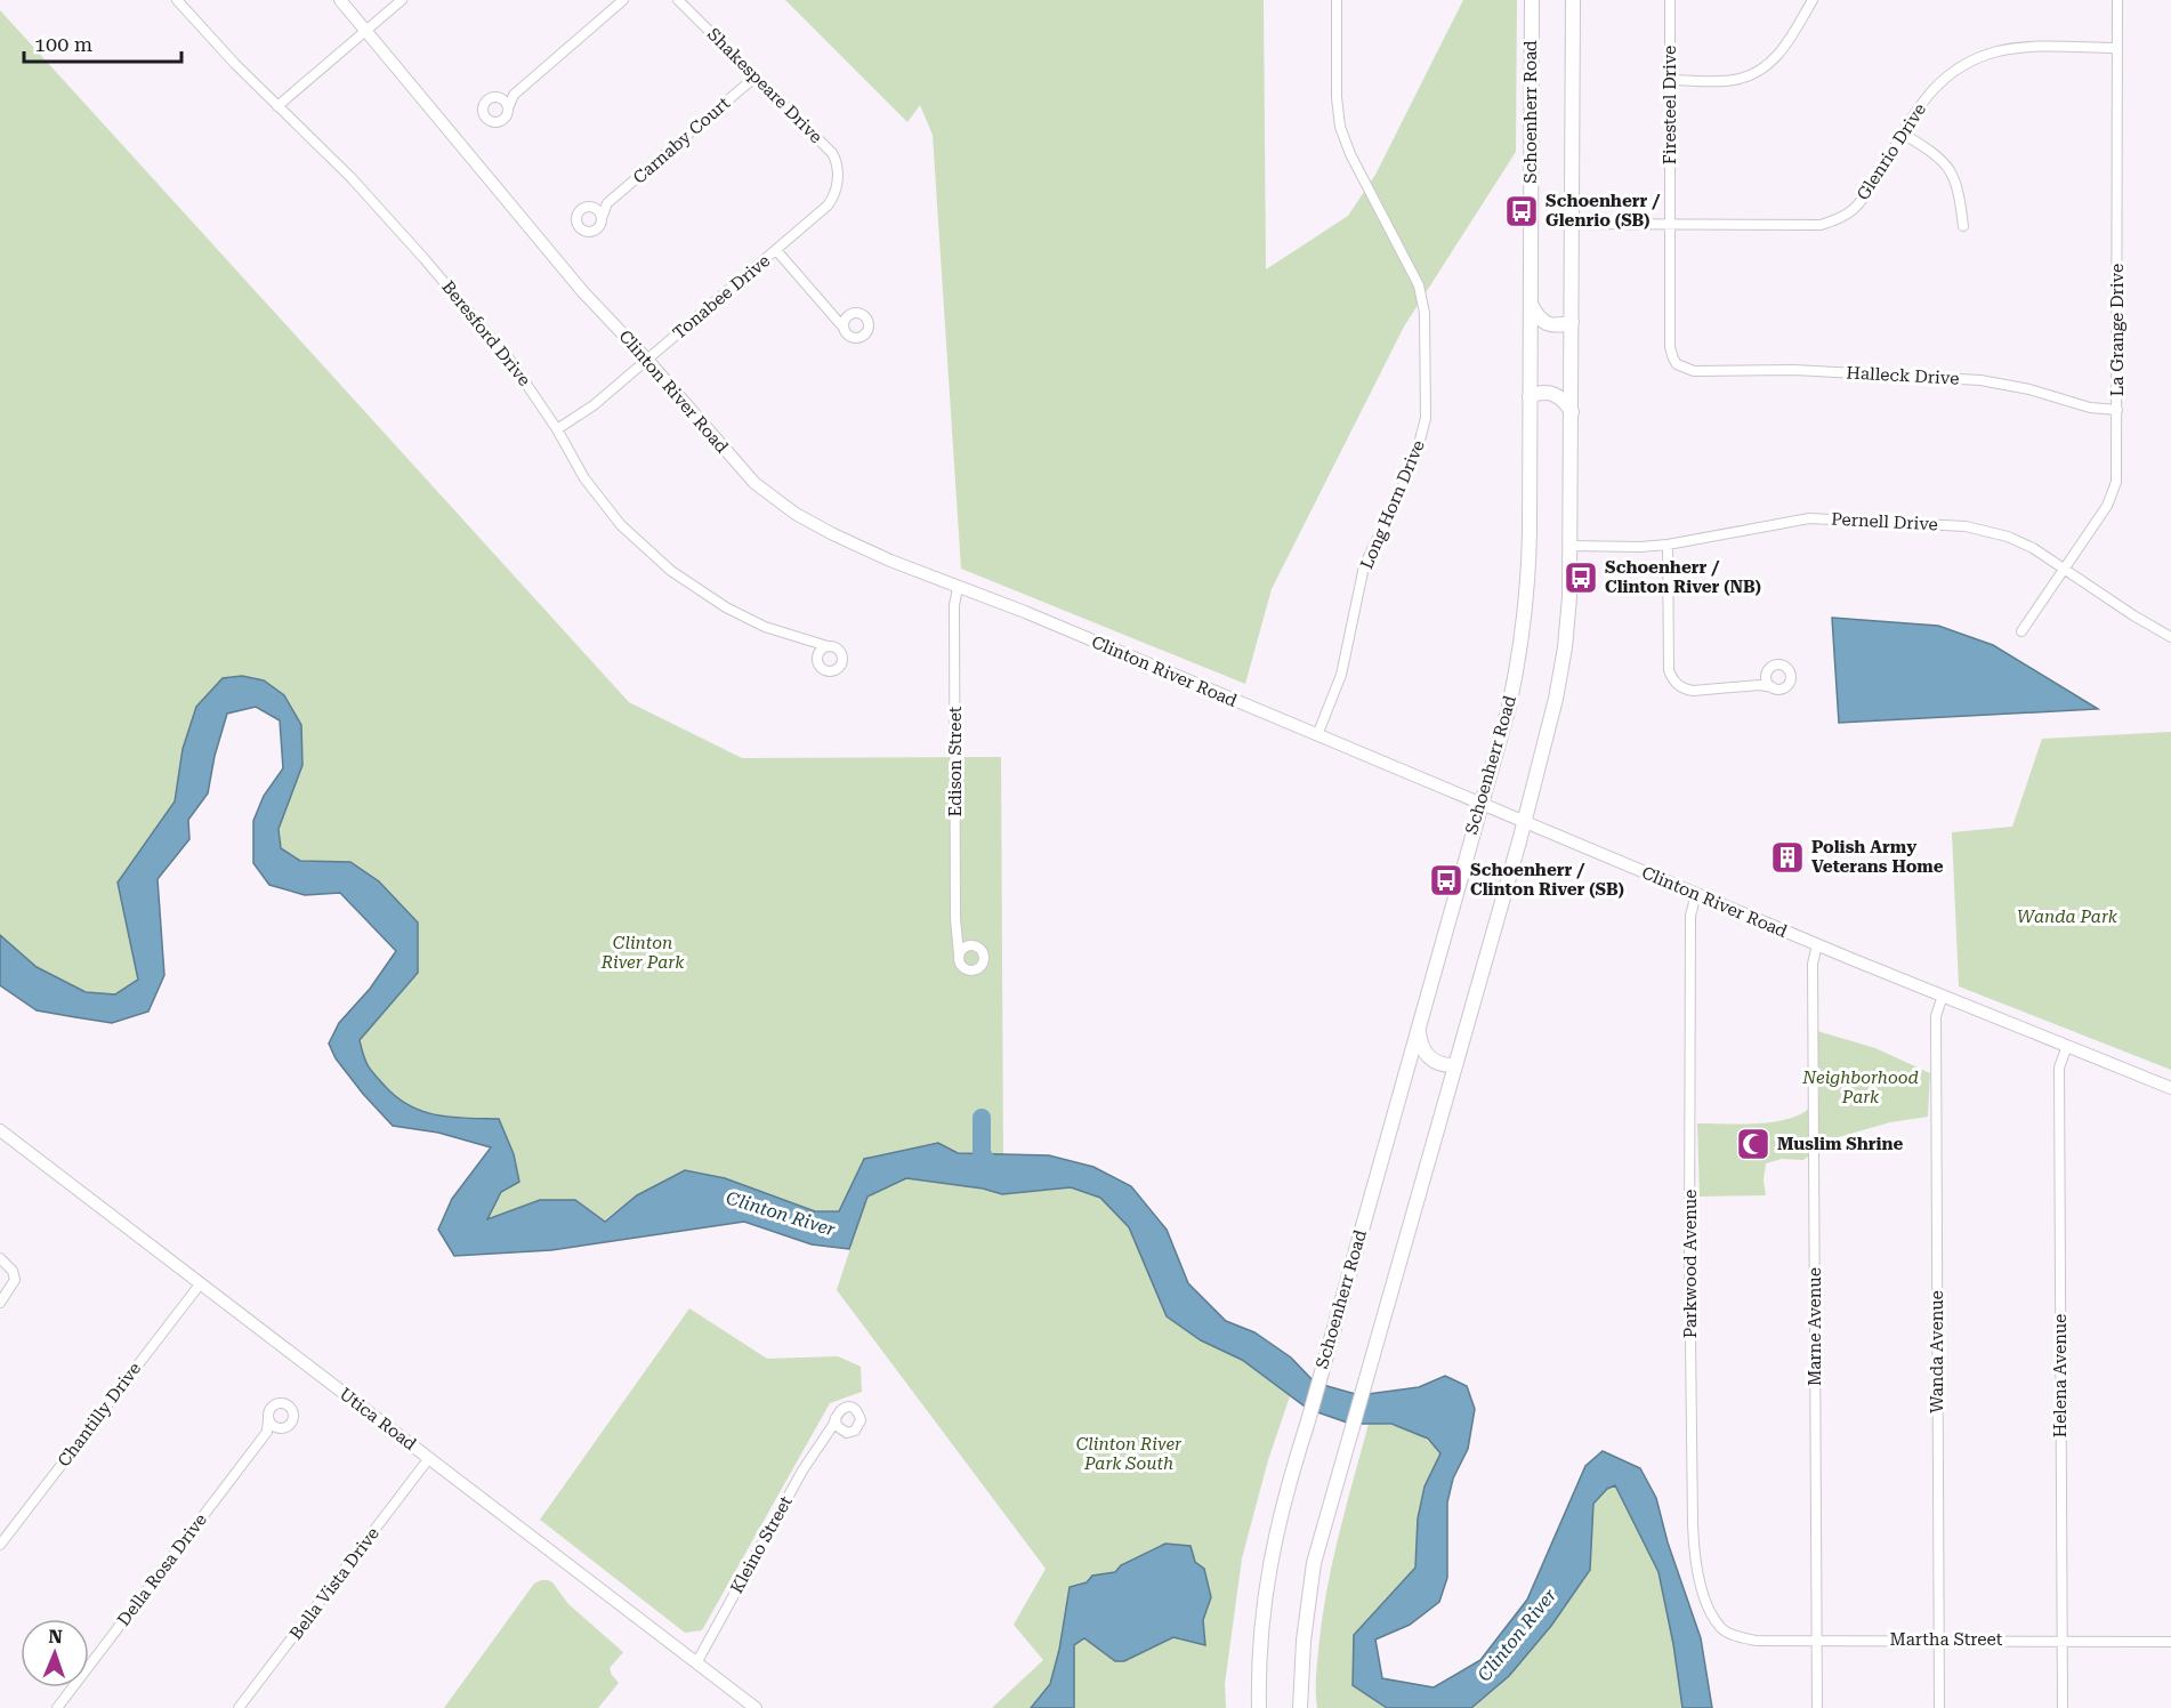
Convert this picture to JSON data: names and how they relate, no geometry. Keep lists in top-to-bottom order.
{
  "streets": {
    "main road": ["Schoenherr Road"],
    "street": [
      "Shakespeare Drive",
      "Firesteel Drive",
      "Carnaby Court",
      "Glenrio Drive",
      "Tonabee Drive",
      "La Grange Drive",
      "Beresford Drive",
      "Halleck Drive",
      "Clinton River Road",
      "Long Horn Drive",
      "Pernell Drive",
      "Edison Street",
      "Parkwood Avenue",
      "Marne Avenue",
      "Wanda Avenue",
      "Helena Avenue",
      "Chantilly Drive",
      "Utica Road",
      "Kleino Street",
      "Della Rosa Drive",
      "Bella Vista Drive",
      "Martha Street"
    ]
  },
  "crossings": [
    ["Shakespeare Drive", "Carnaby Court"],
    ["Shakespeare Drive", "Tonabee Drive"],
    ["Firesteel Drive", "Glenrio Drive"],
    ["Firesteel Drive", "Halleck Drive"],
    ["Schoenherr Road", "Clinton River Road"],
    ["Glenrio Drive", "La Grange Drive"],
    ["Tonabee Drive", "Beresford Drive"],
    ["Tonabee Drive", "Clinton River Road"],
    ["La Grange Drive", "Halleck Drive"],
    ["La Grange Drive", "Pernell Drive"],
    ["Clinton River Road", "Long Horn Drive"],
    ["Clinton River Road", "Edison Street"],
    ["Clinton River Road", "Parkwood Avenue"],
    ["Clinton River Road", "Marne Avenue"],
    ["Clinton River Road", "Wanda Avenue"],
    ["Clinton River Road", "Helena Avenue"],
    ["Parkwood Avenue", "Martha Street"],
    ["Marne Avenue", "Martha Street"],
    ["Wanda Avenue", "Martha Street"],
    ["Helena Avenue", "Martha Street"],
    ["Chantilly Drive", "Utica Road"],
    ["Utica Road", "Kleino Street"],
    ["Utica Road", "Bella Vista Drive"]
  ],
  "water": ["Clinton River"],
  "parks": [
    "Wanda Park",
    "Clinton River Park",
    "Neighborhood Park",
    "Clinton River Park South"
  ],
  "places": {
    "bus stop": ["Schoenherr / Glenrio (SB)", "Schoenherr / Clinton River (NB)", "Schoenherr / Clinton River (SB)"],
    "building": ["Polish Army Veterans Home"],
    "mosque": ["Muslim Shrine"]
  },
  "scale_bar": "100 m",
  "north": "top"
}
